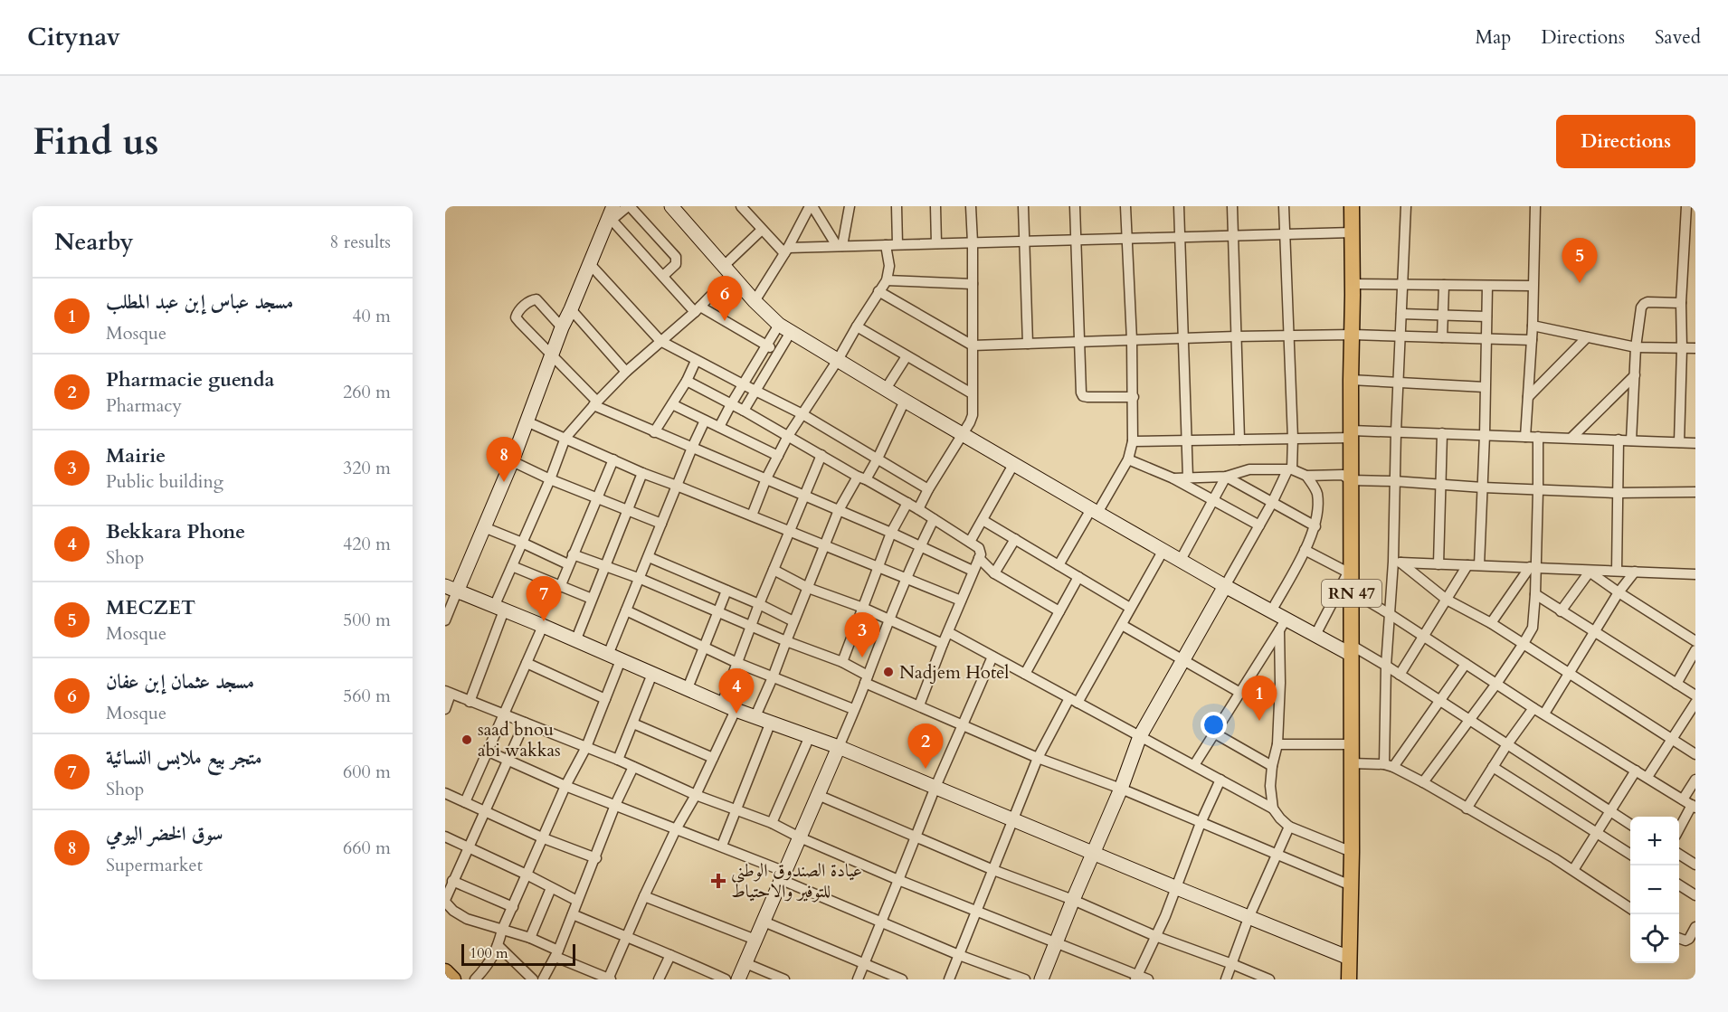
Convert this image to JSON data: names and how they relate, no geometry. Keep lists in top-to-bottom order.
{
  "streets": {
    "main road": ["RN 47"]
  },
  "places": {
    "other": ["Nadjem Hotel", "saad bnou abi wakkas"],
    "health": ["عيادة الصندوق الوطني للتوفير والاحتياط"]
  },
  "scale_bar": "100 m",
  "page": {
    "header": "Citynav",
    "nav": ["Map", "Directions", "Saved"],
    "buttons": "Directions",
    "title": "Find us",
    "heading": ["Nearby", "8 results"],
    "pins": [
      "5",
      "6",
      "8",
      "7",
      "3",
      "4",
      "1",
      "2"
    ],
    "list": [
      {
        "mark": "1",
        "name": "مسجد عباس إبن عبد المطلب",
        "note": "Mosque",
        "value": "40 m"
      },
      {
        "mark": "2",
        "name": "Pharmacie guenda",
        "note": "Pharmacy",
        "value": "260 m"
      },
      {
        "mark": "3",
        "name": "Mairie",
        "note": "Public building",
        "value": "320 m"
      },
      {
        "mark": "4",
        "name": "Bekkara Phone",
        "note": "Shop",
        "value": "420 m"
      },
      {
        "mark": "5",
        "name": "MECZET",
        "note": "Mosque",
        "value": "500 m"
      },
      {
        "mark": "6",
        "name": "مسجد عثمان إبن عفان",
        "note": "Mosque",
        "value": "560 m"
      },
      {
        "mark": "7",
        "name": "متجر بيع ملابس النسائية",
        "note": "Shop",
        "value": "600 m"
      },
      {
        "mark": "8",
        "name": "سوق الخضر اليومي",
        "note": "Supermarket",
        "value": "660 m"
      }
    ],
    "map_buttons": ["+", "−"],
    "scale": "100 m"
  }
}
